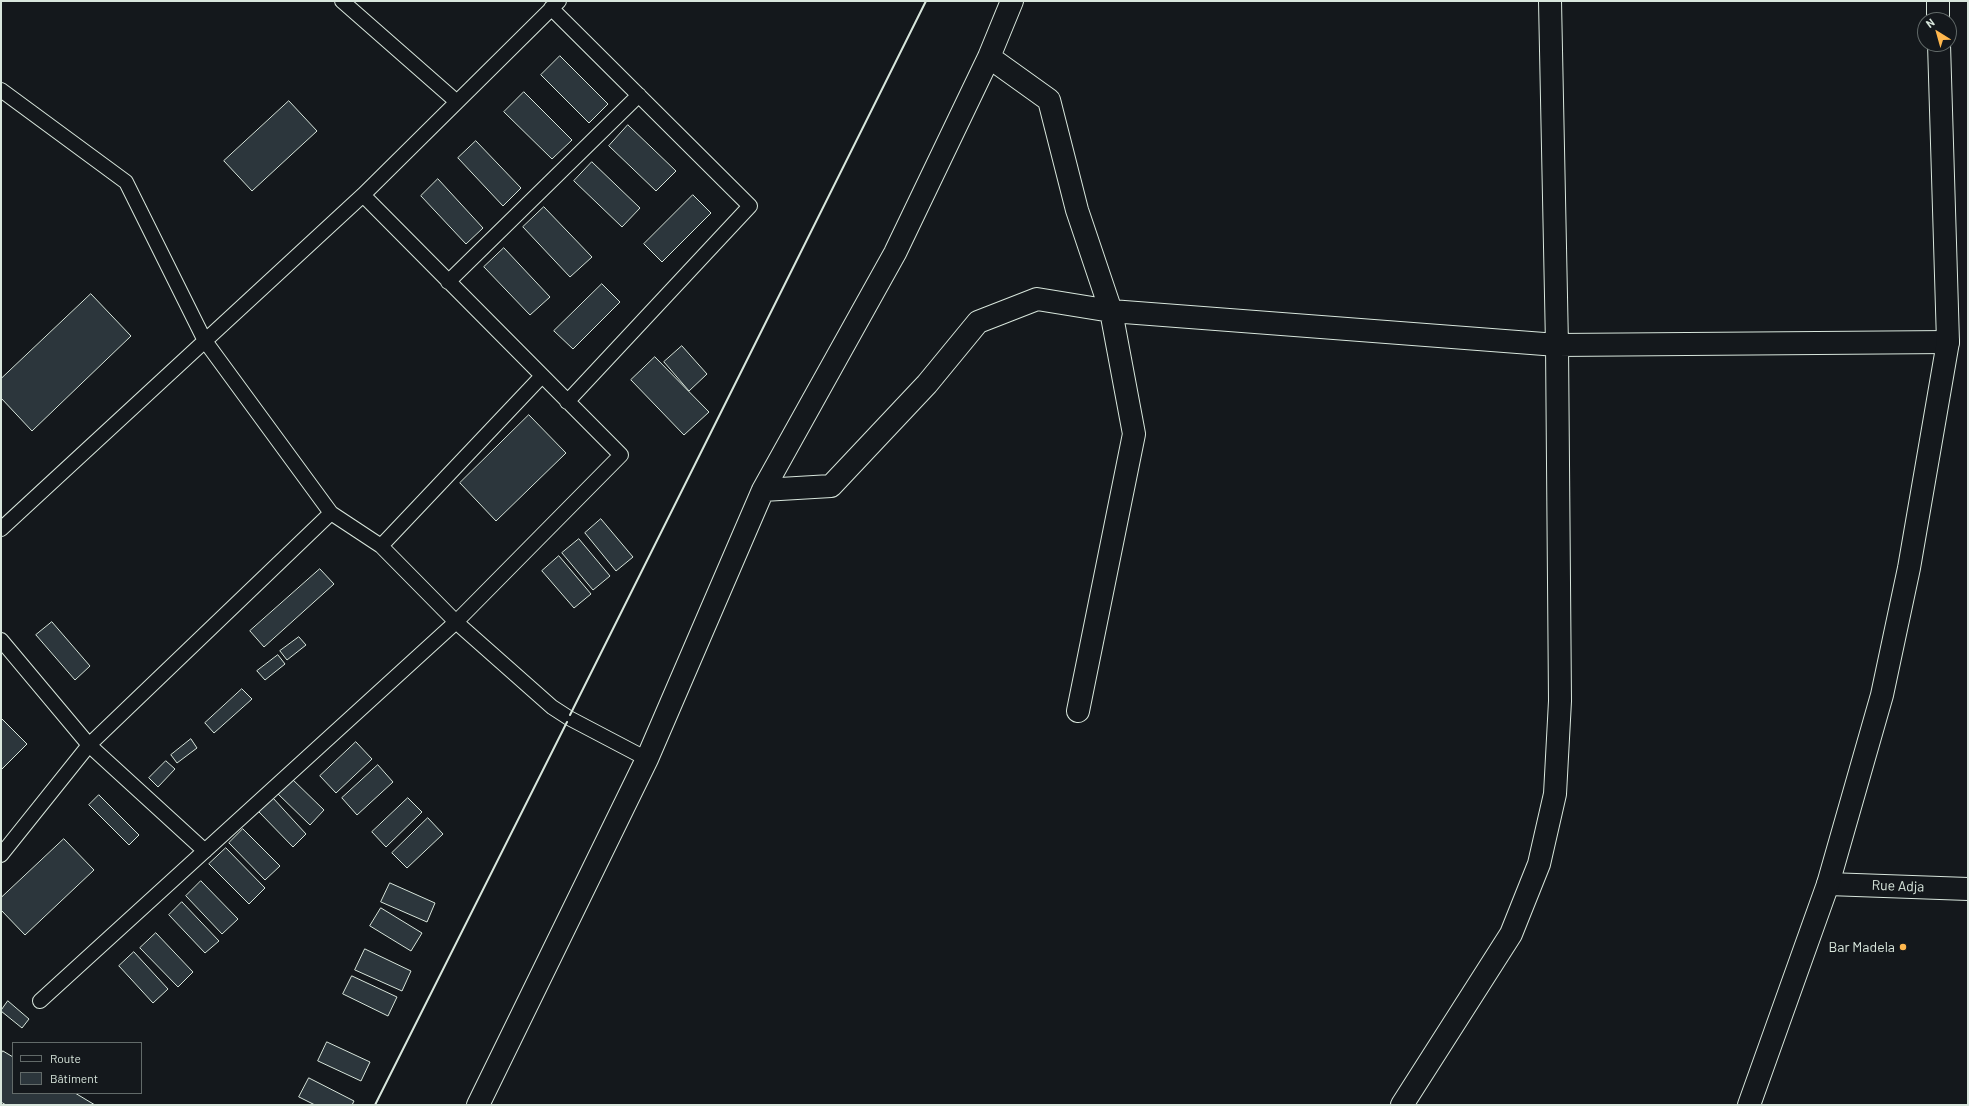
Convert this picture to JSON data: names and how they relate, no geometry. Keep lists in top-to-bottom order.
{
  "streets": {
    "street": ["Rue Adja"]
  },
  "places": ["Bar Madela"],
  "legend": ["Route", "Bâtiment"],
  "north": "top left"
}
